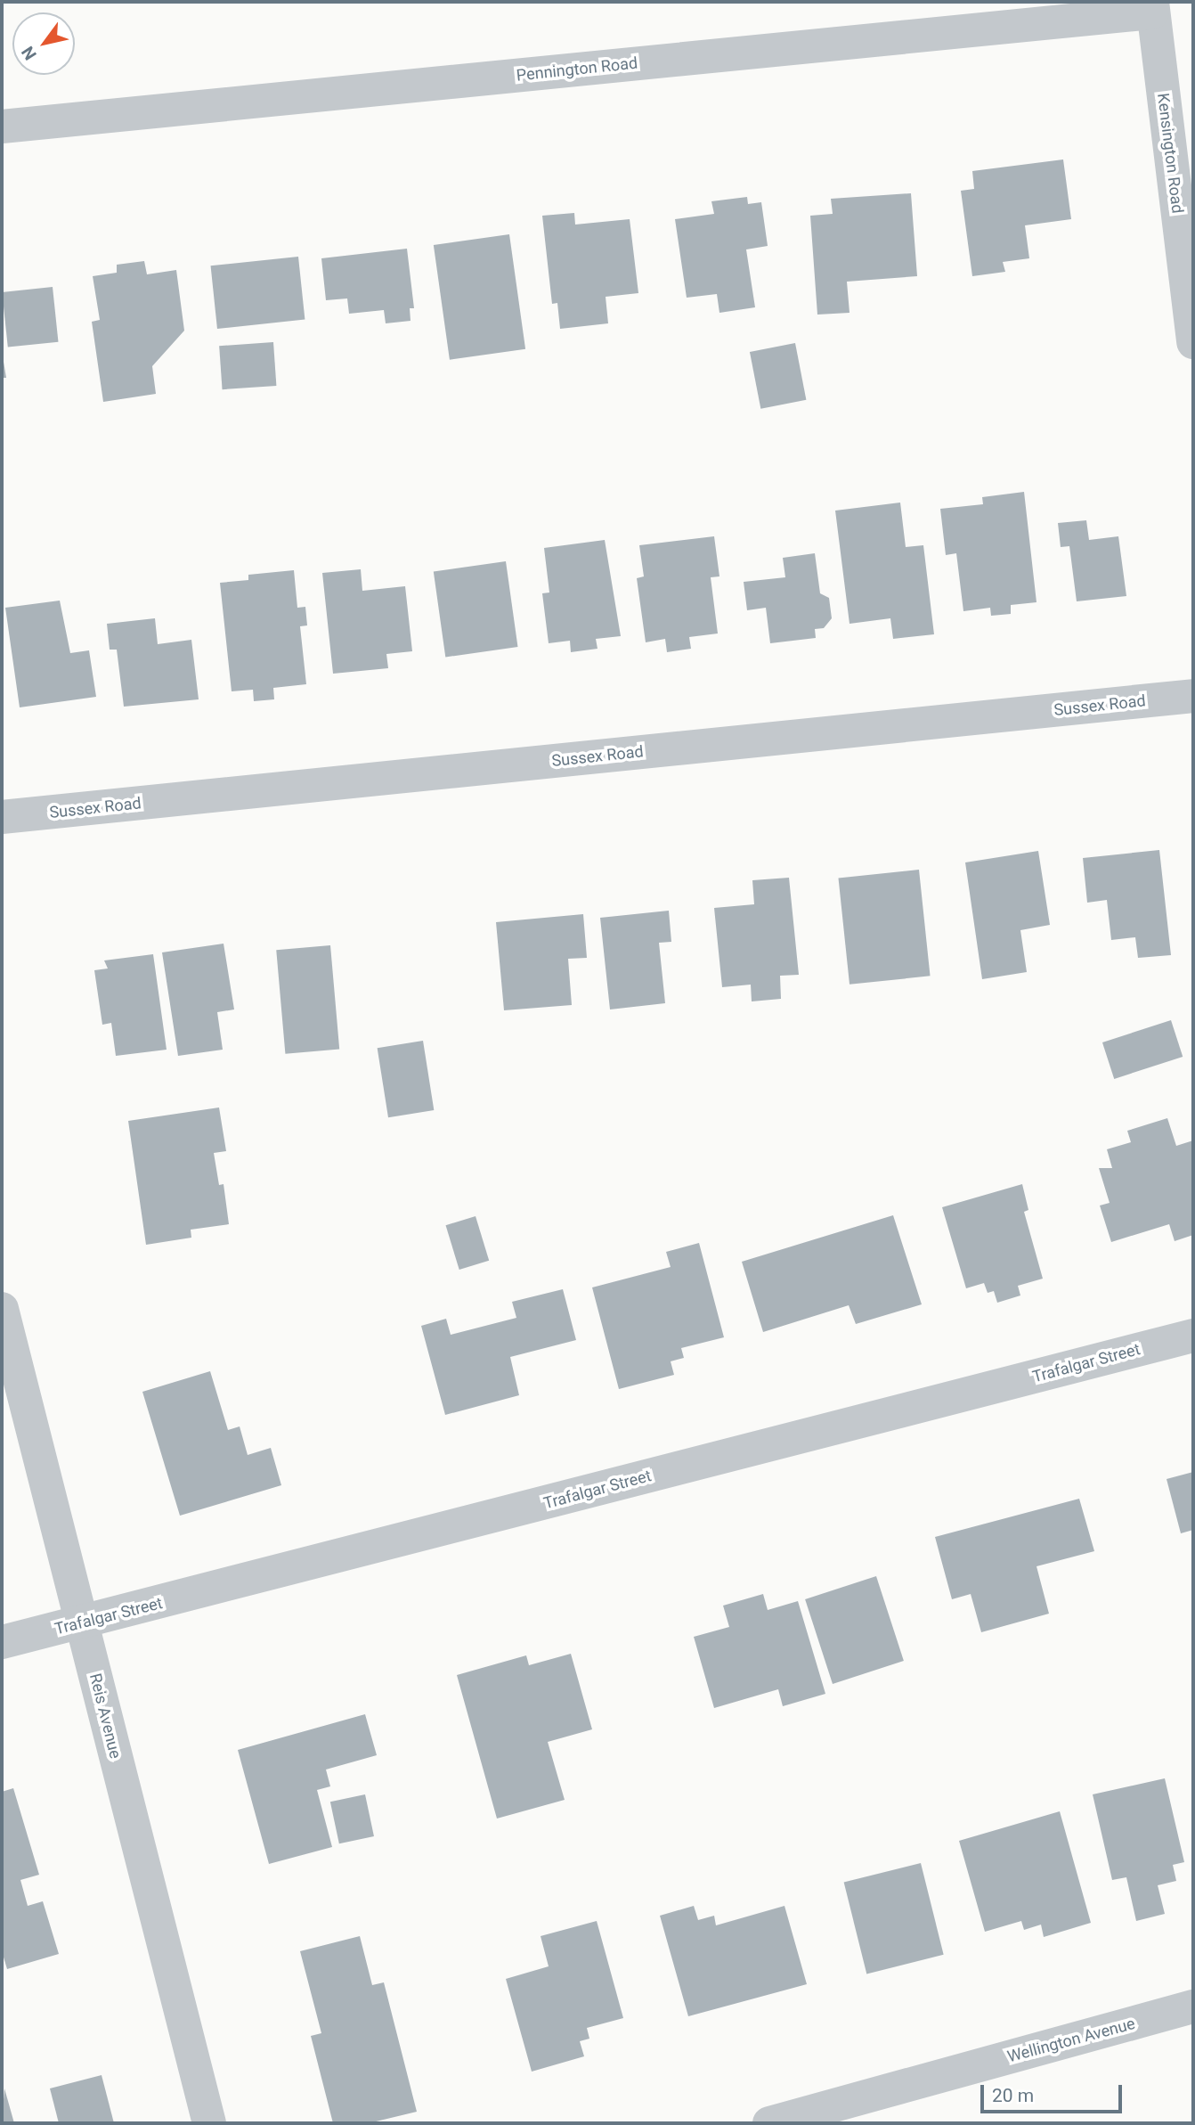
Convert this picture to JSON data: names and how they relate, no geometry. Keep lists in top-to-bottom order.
{
  "streets": {
    "street": [
      "Pennington Road",
      "Kensington Road",
      "Sussex Road",
      "Trafalgar Street",
      "Reis Avenue",
      "Wellington Avenue"
    ]
  },
  "crossings": [
    ["Pennington Road", "Kensington Road"],
    ["Trafalgar Street", "Reis Avenue"]
  ],
  "scale_bar": "20 m",
  "north": "bottom left"
}
